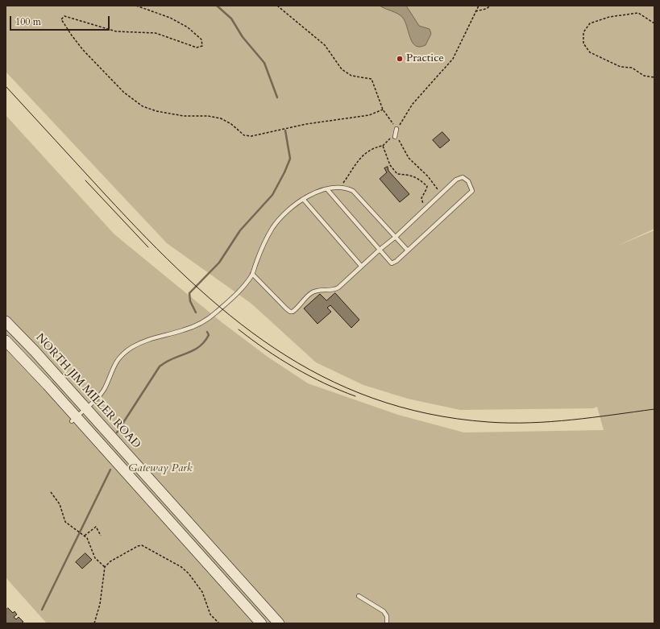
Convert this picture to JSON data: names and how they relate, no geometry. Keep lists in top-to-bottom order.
{
  "streets": {
    "main road": ["NORTH JIM MILLER ROAD"]
  },
  "parks": ["Gateway Park"],
  "places": ["Practice"],
  "scale_bar": "100 m"
}
